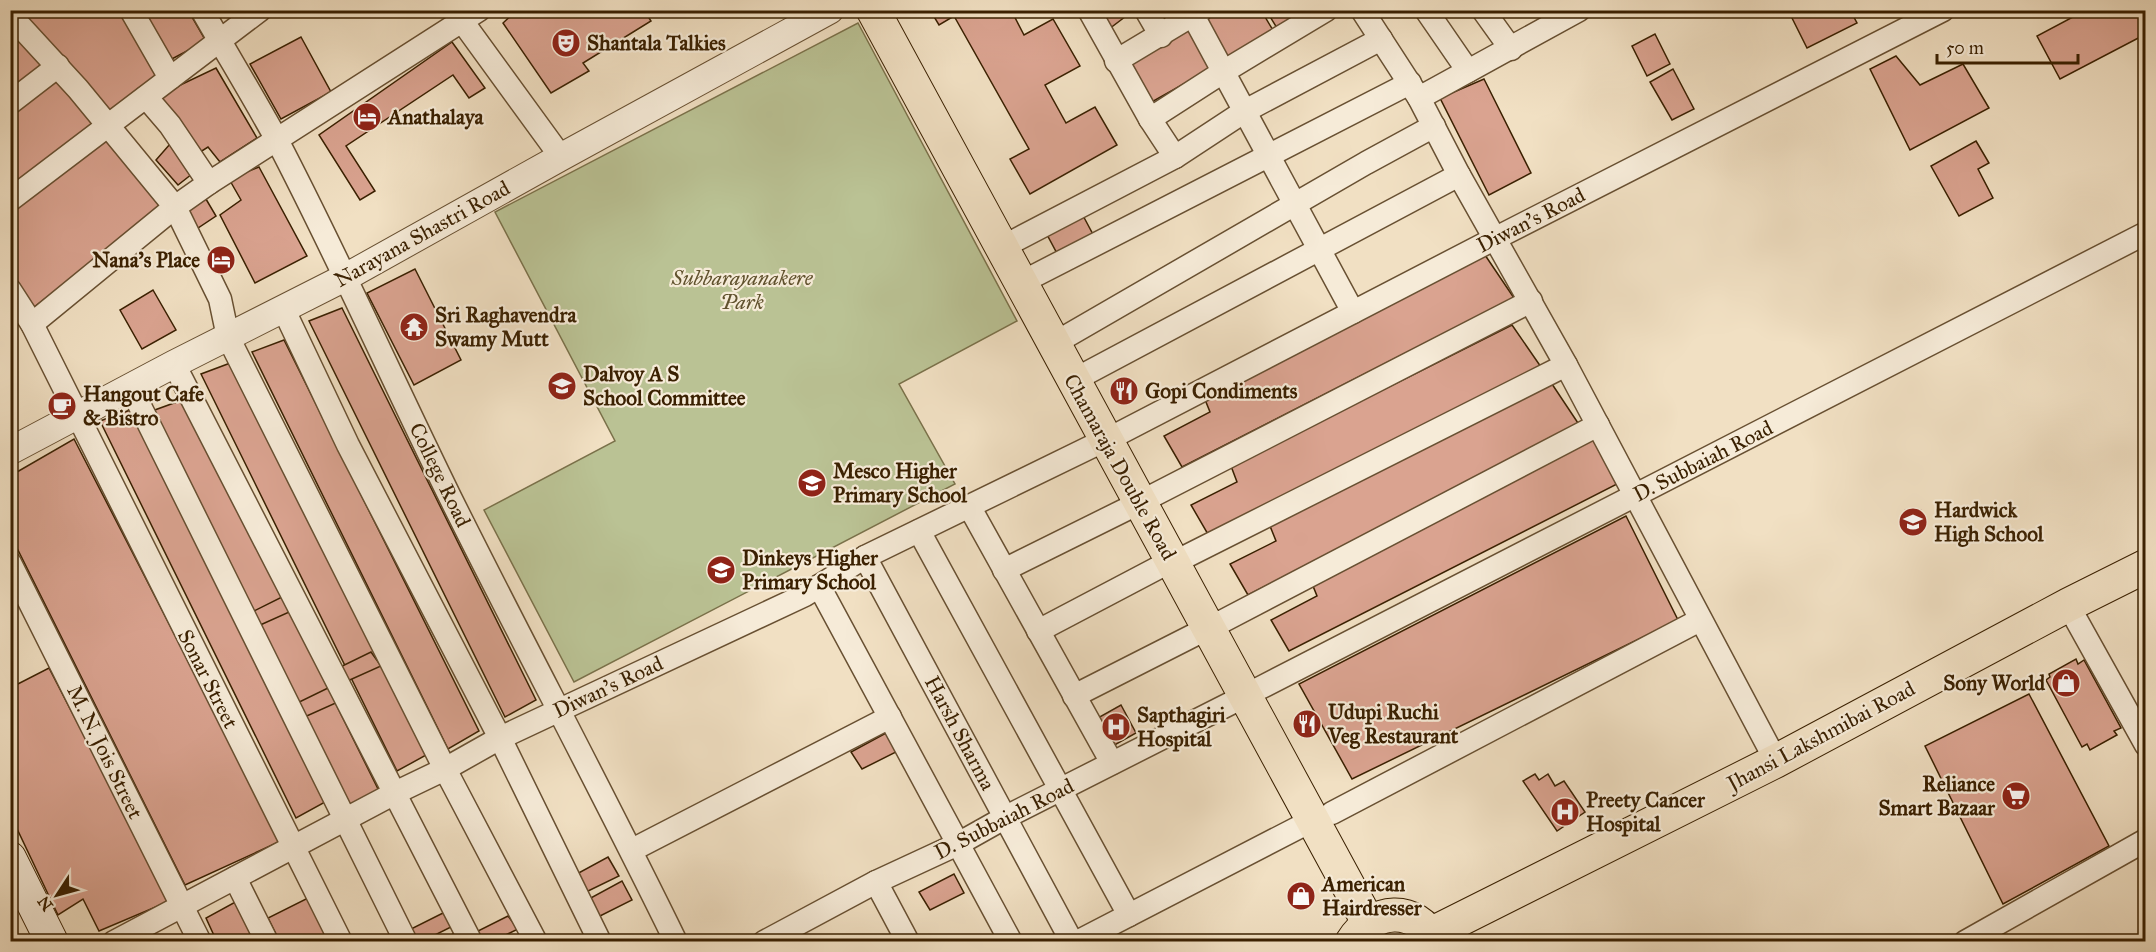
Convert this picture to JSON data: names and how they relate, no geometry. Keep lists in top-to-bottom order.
{
  "streets": {
    "main road": ["Chamaraja Double Road", "Jhansi Lakshmibai Road"],
    "street": [
      "Diwan's Road",
      "Narayana Shastri Road",
      "D. Subbaiah Road",
      "College Road",
      "Sonar Street",
      "Harsh Sharma",
      "M. N. Jois Street"
    ]
  },
  "crossings": [
    ["Diwan's Road", "Chamaraja Double Road"],
    ["Diwan's Road", "College Road"],
    ["Diwan's Road", "Sonar Street"],
    ["Diwan's Road", "Harsh Sharma"],
    ["Diwan's Road", "M. N. Jois Street"],
    ["Narayana Shastri Road", "College Road"],
    ["Narayana Shastri Road", "Sonar Street"],
    ["D. Subbaiah Road", "Chamaraja Double Road"],
    ["D. Subbaiah Road", "Harsh Sharma"]
  ],
  "parks": ["Subbarayanakere Park"],
  "places": {
    "theatre": ["Shantala Talkies"],
    "hotel": ["Anathalaya", "Nana's Place"],
    "temple": ["Sri Raghavendra Swamy Mutt"],
    "school or university": [
      "Dalvoy A S School Committee",
      "Mesco Higher Primary School",
      "Hardwick High School",
      "Dinkeys Higher Primary School"
    ],
    "restaurant": ["Gopi Condiments", "Udupi Ruchi Veg Restaurant"],
    "cafe": ["Hangout Cafe & Bistro"],
    "shop": ["Sony World", "American Hairdresser"],
    "hospital": ["Sapthagiri Hospital", "Preety Cancer Hospital"],
    "supermarket": ["Reliance Smart Bazaar"]
  },
  "scale_bar": "50 m",
  "north": "bottom left"
}
